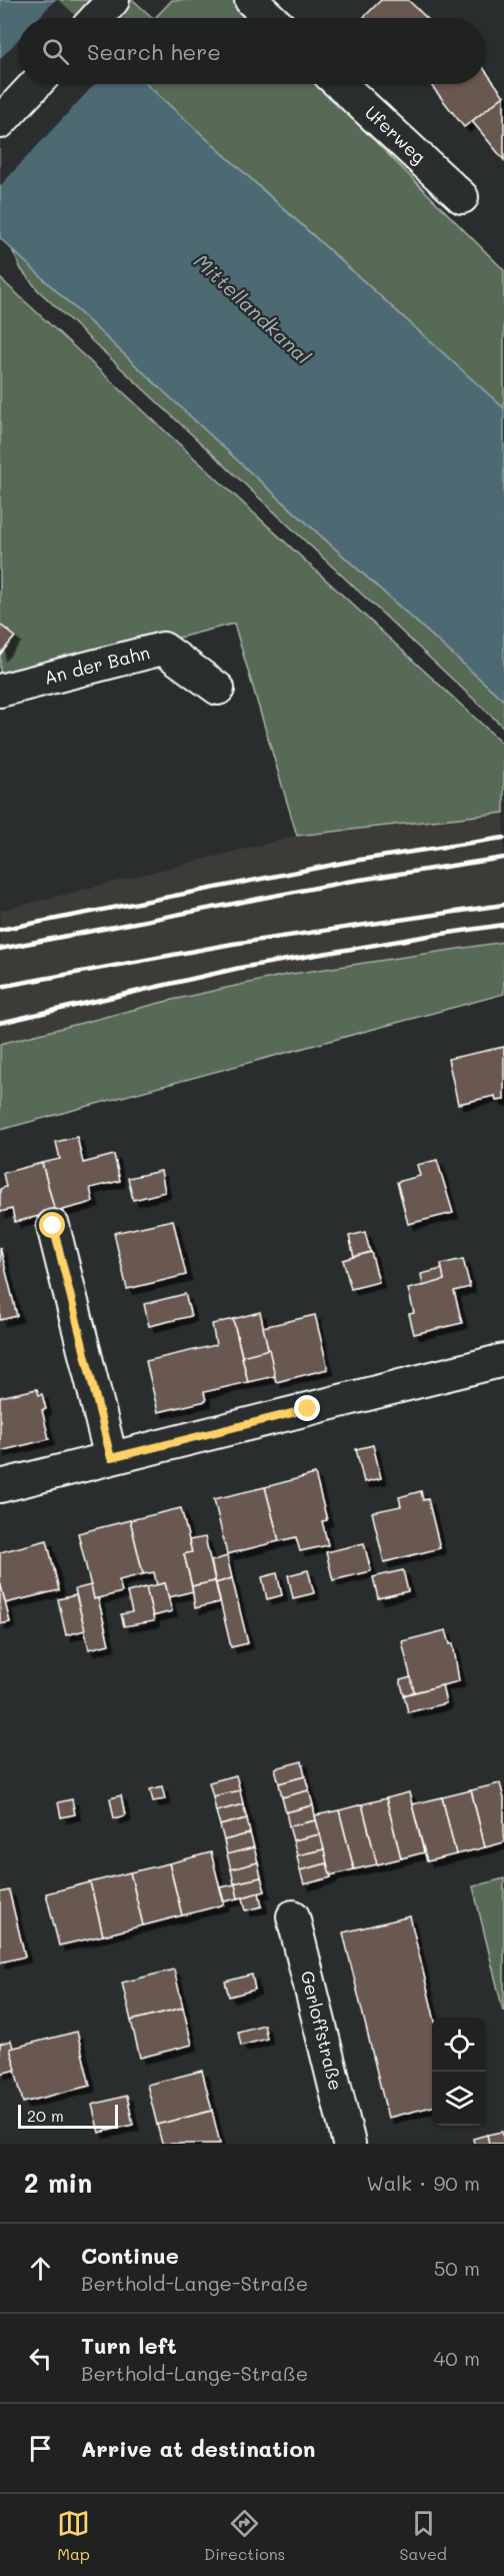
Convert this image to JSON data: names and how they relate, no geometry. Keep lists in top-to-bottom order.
{
  "streets": {
    "street": ["Uferweg", "An der Bahn", "Gerloffstraße"]
  },
  "water": ["Mittellandkanal"],
  "scale_bar": "20 m",
  "page": {
    "search": "Search here",
    "scale": "20 m",
    "heading": ["2 min", "Walk · 90 m"],
    "list": [
      ["Continue", "Berthold-Lange-Straße", "50 m"],
      ["Turn left", "Berthold-Lange-Straße", "40 m"],
      "Arrive at destination"
    ],
    "nav": ["Map", "Directions", "Saved"]
  }
}
